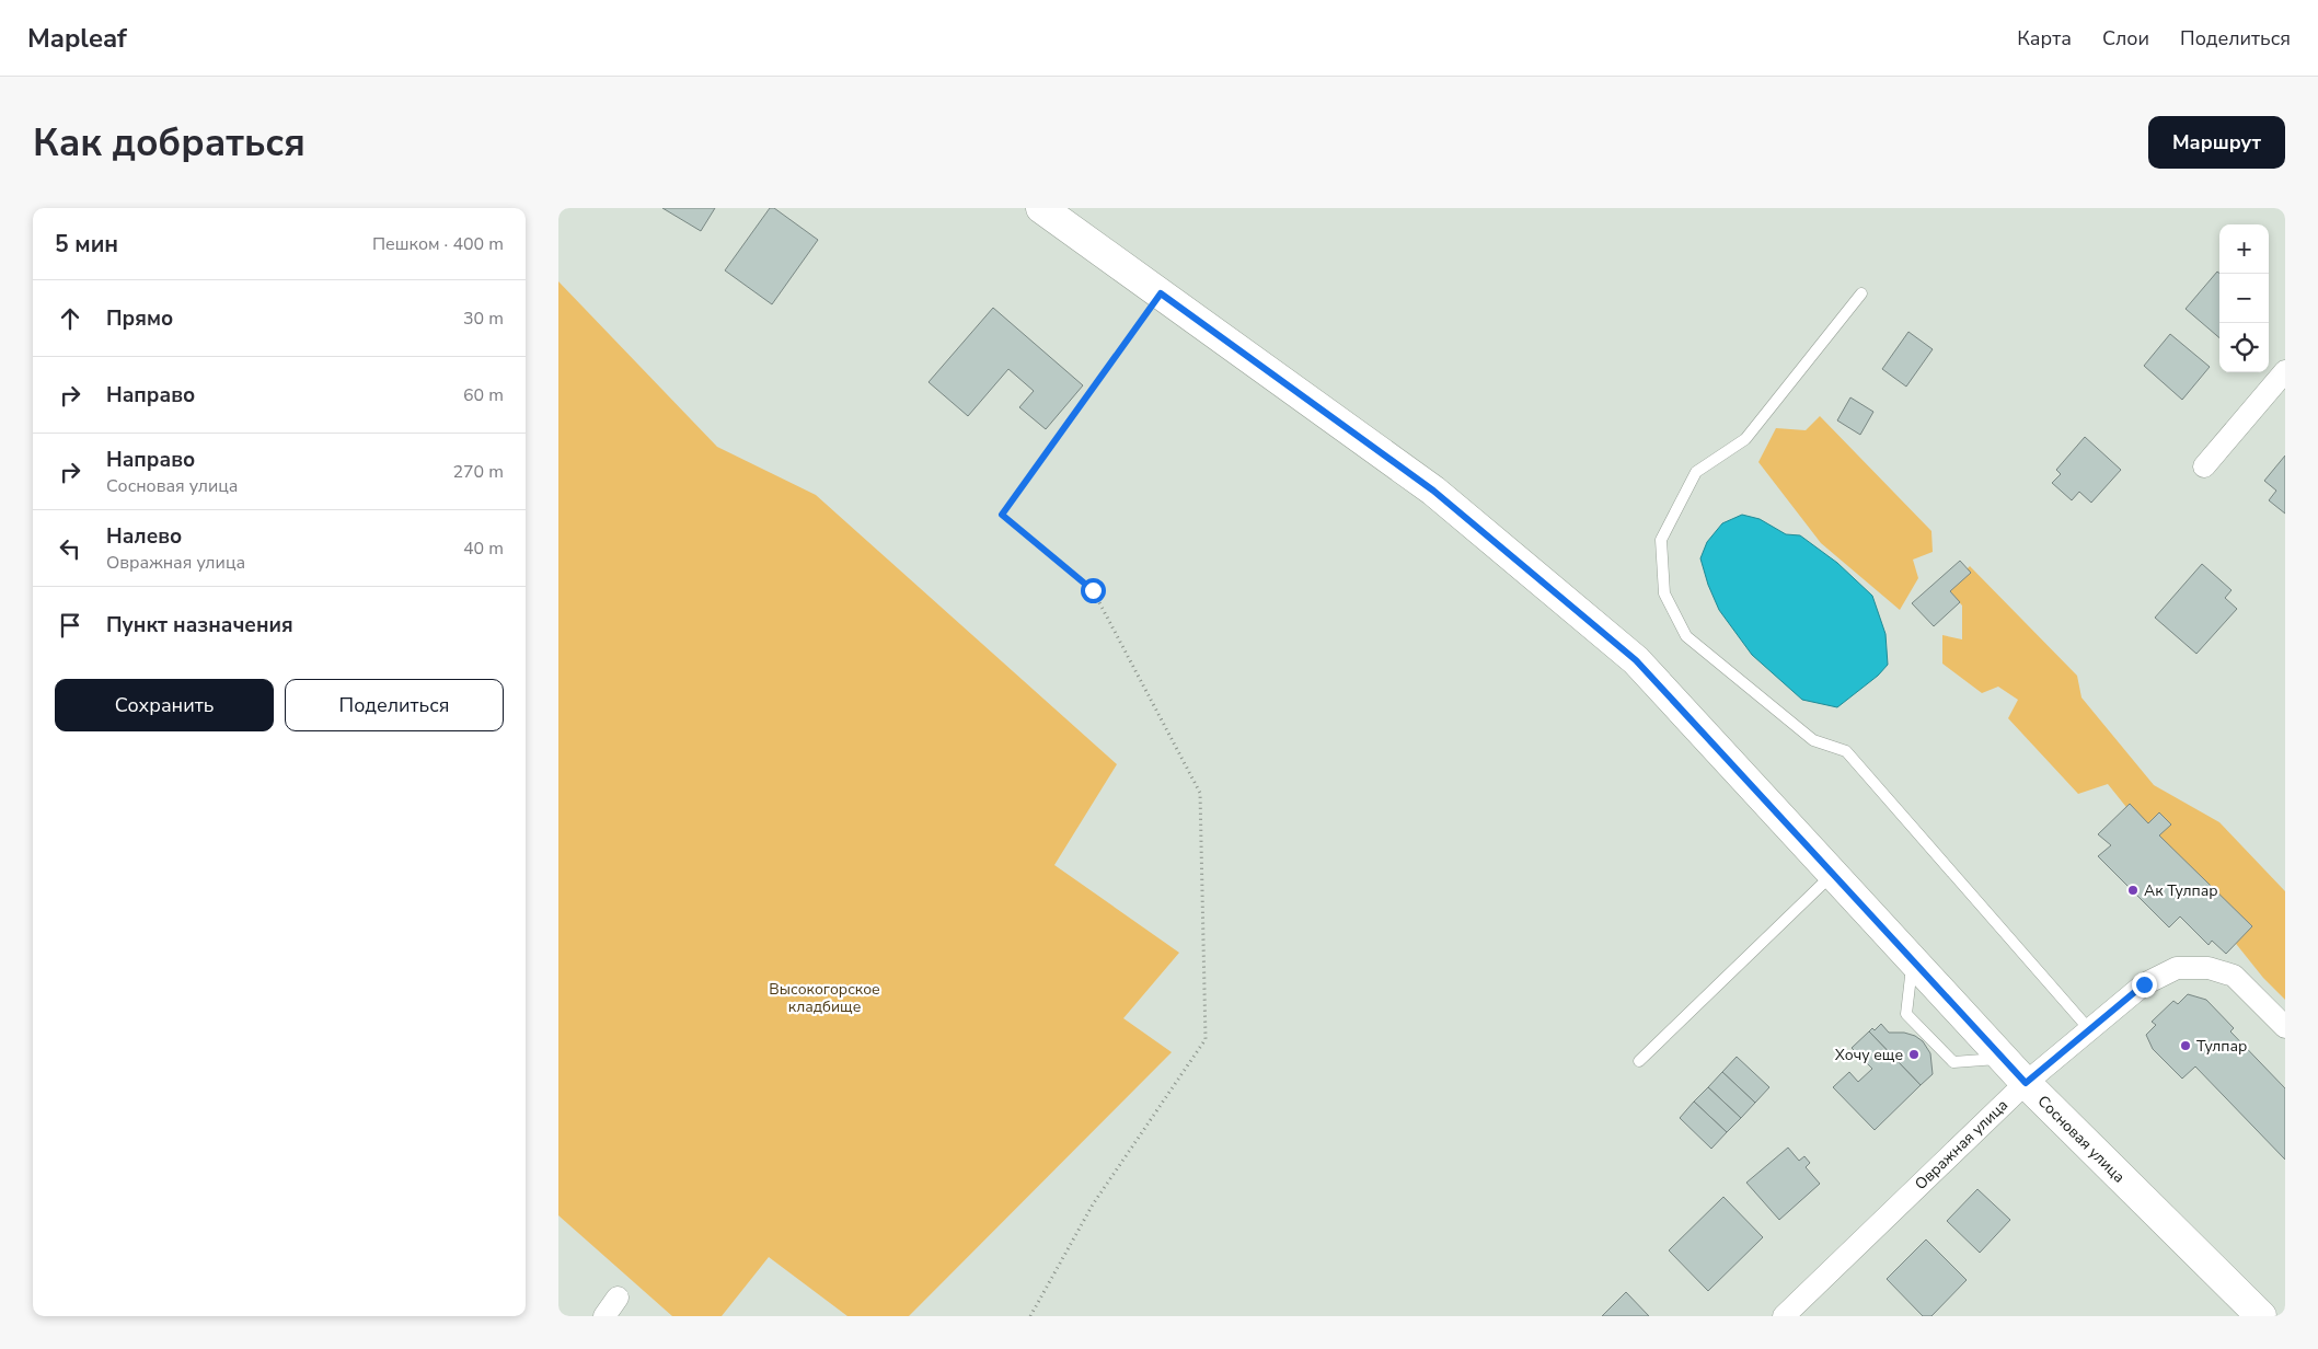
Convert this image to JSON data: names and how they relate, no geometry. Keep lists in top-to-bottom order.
{
  "streets": {
    "street": ["Сосновая улица", "Овражная улица"]
  },
  "crossings": [
    ["Сосновая улица", "Овражная улица"]
  ],
  "parks": ["Высокогорское кладбище"],
  "places": ["Ак Тулпар", "Тулпар", "Хочу еще"],
  "page": {
    "header": "Mapleaf",
    "nav": ["Карта", "Слои", "Поделиться"],
    "buttons": [
      "Маршрут",
      ["Сохранить", "Поделиться"]
    ],
    "title": "Как добраться",
    "heading": ["5 мин", "Пешком · 400 m"],
    "map_buttons": ["+", "−"],
    "list": [
      ["Прямо", "30 m"],
      ["Направо", "60 m"],
      ["Направо", "Сосновая улица", "270 m"],
      ["Налево", "Овражная улица", "40 m"],
      "Пункт назначения"
    ]
  }
}
